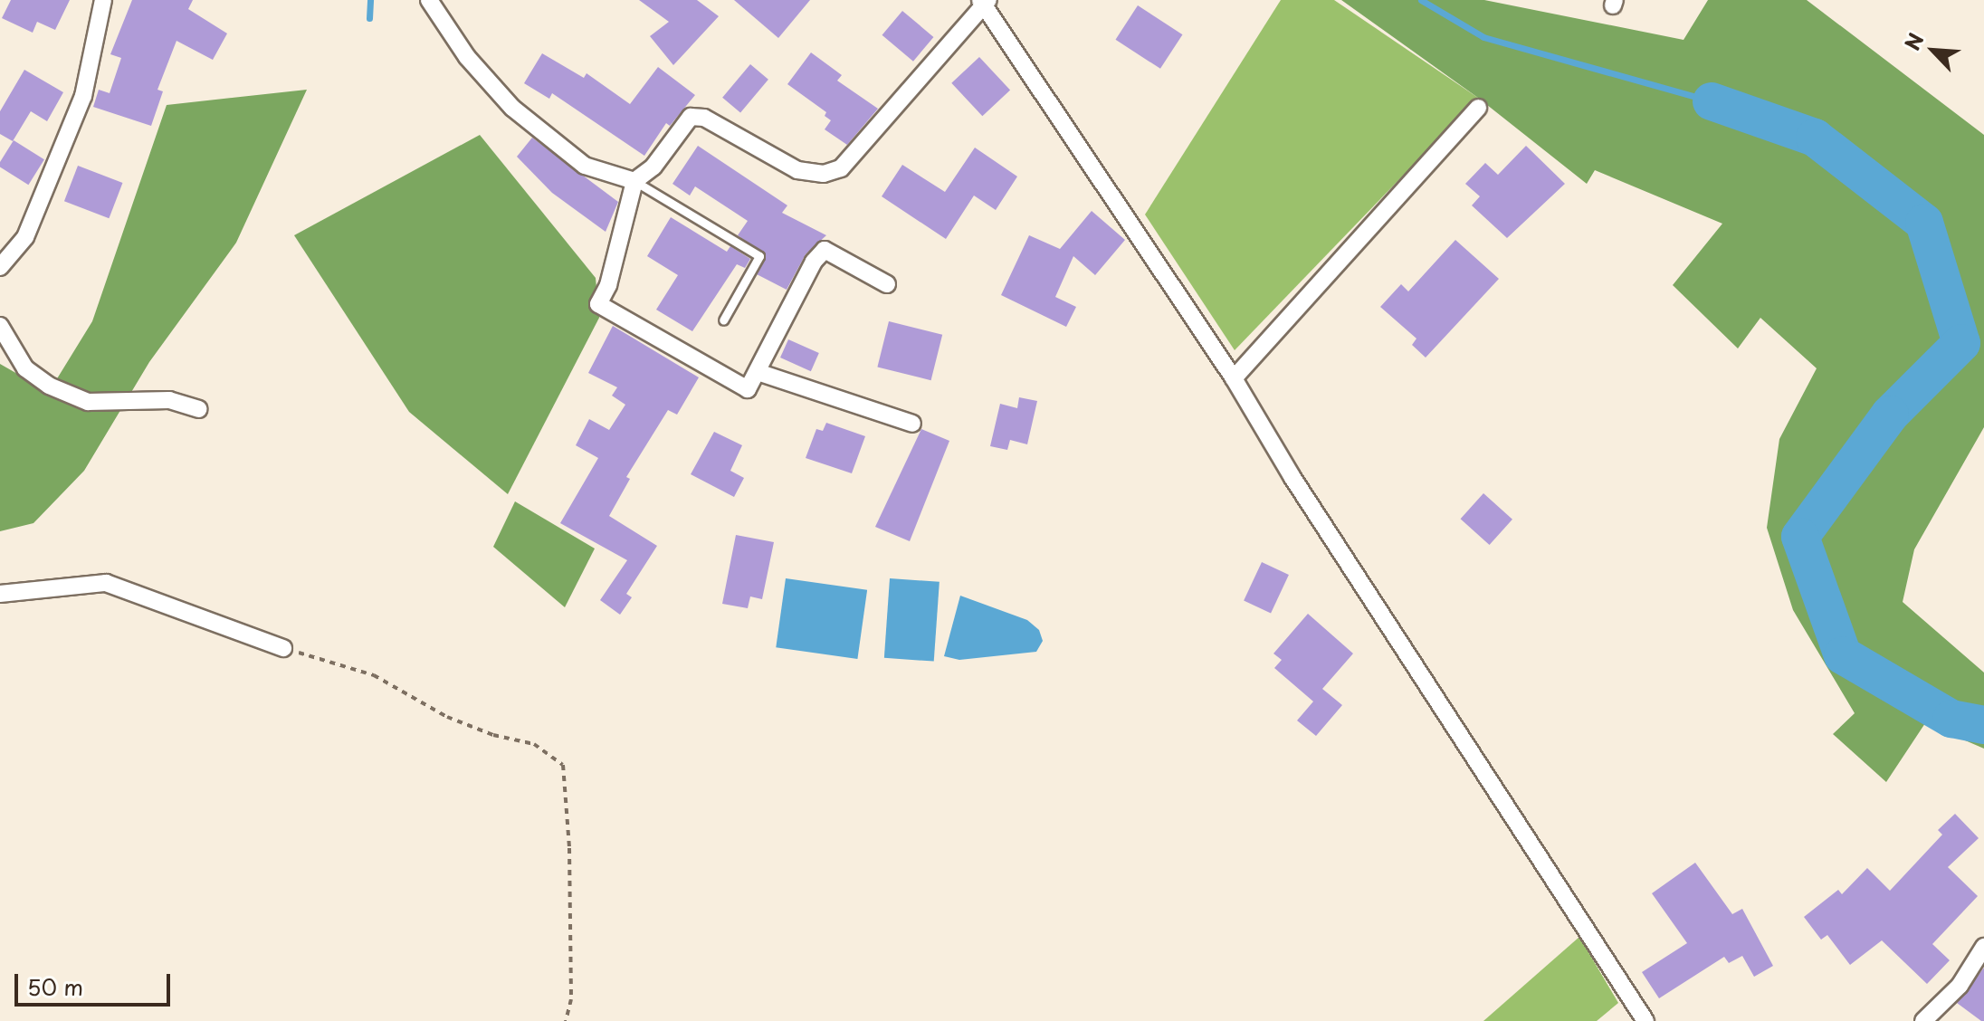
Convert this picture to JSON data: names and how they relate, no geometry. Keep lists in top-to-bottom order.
{
  "scale_bar": "50 m",
  "north": "top left"
}
